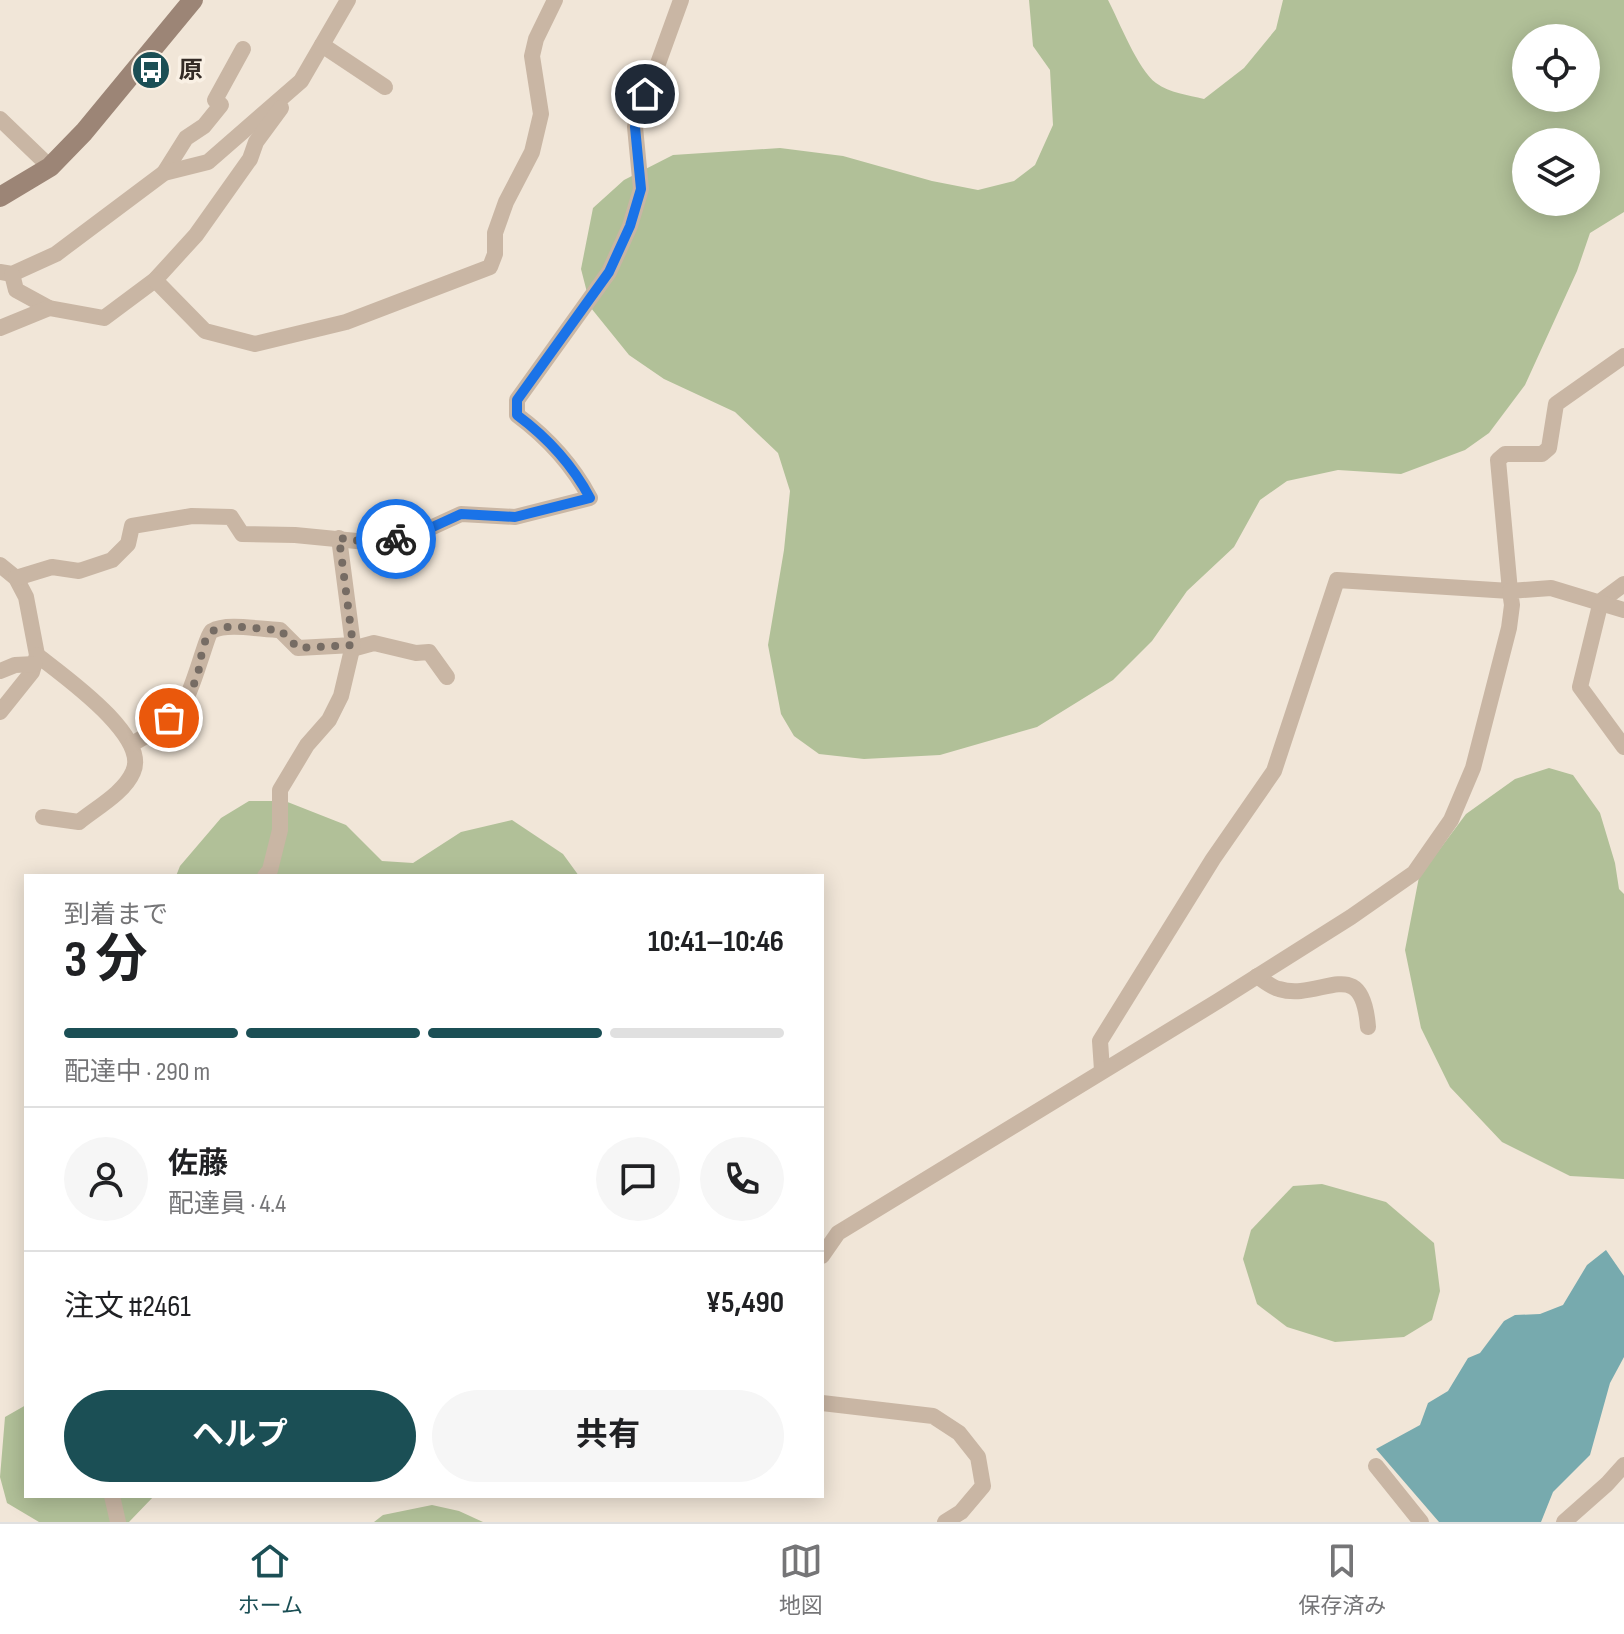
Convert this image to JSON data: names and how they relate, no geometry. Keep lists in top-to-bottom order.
{
  "places": {
    "bus stop": ["原"]
  },
  "page": {
    "heading": ["3 分", "到着まで", "10:41–10:46"],
    "panel": [
      "佐藤",
      "配達員 · 4.4",
      "注文 #2461",
      "¥5,490"
    ],
    "bar": "配達中 · 290 m",
    "buttons": ["ヘルプ", "共有"],
    "tabs": ["ホーム", "地図", "保存済み"]
  }
}
